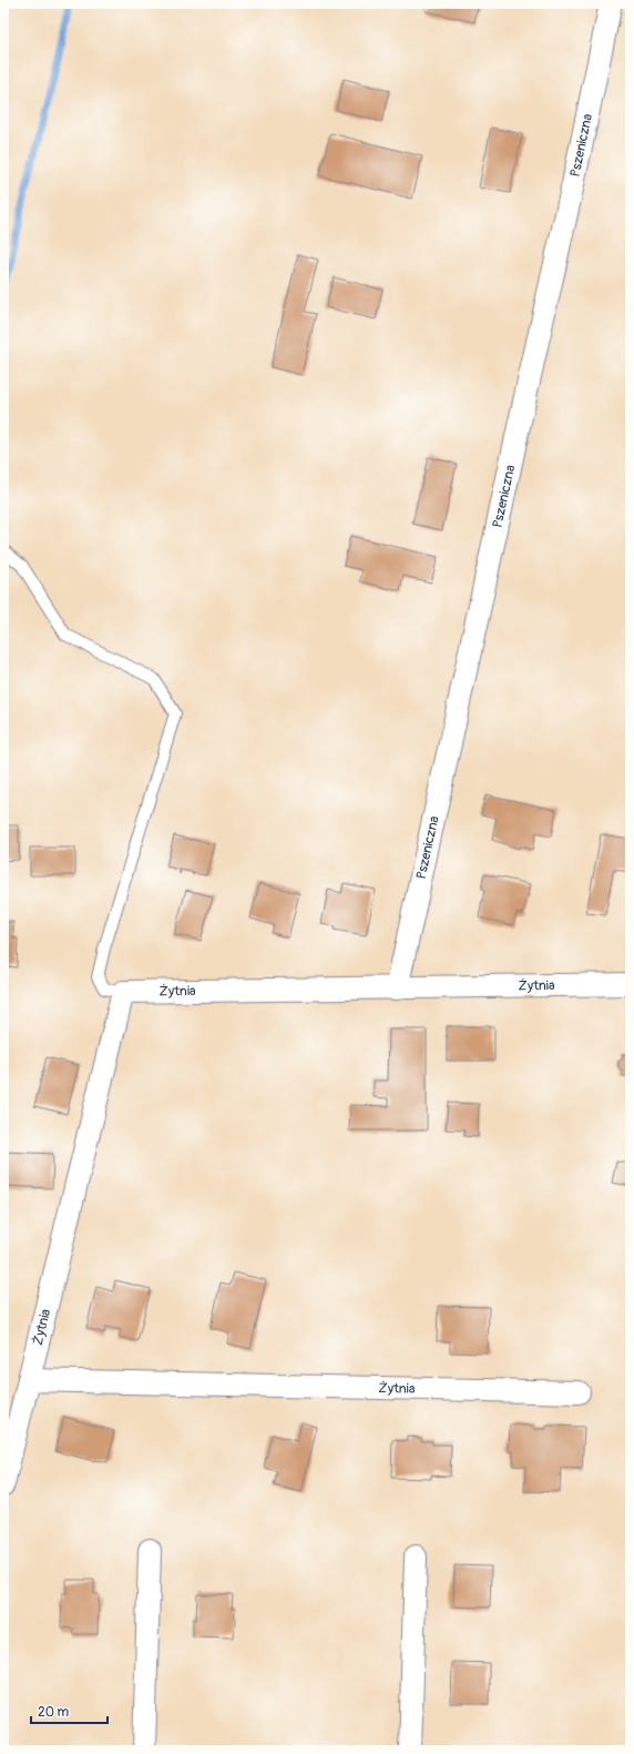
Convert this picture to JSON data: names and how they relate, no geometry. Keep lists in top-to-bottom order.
{
  "streets": {
    "street": ["Pszeniczna", "Żytnia"]
  },
  "crossings": [
    ["Pszeniczna", "Żytnia"]
  ],
  "scale_bar": "20 m"
}
